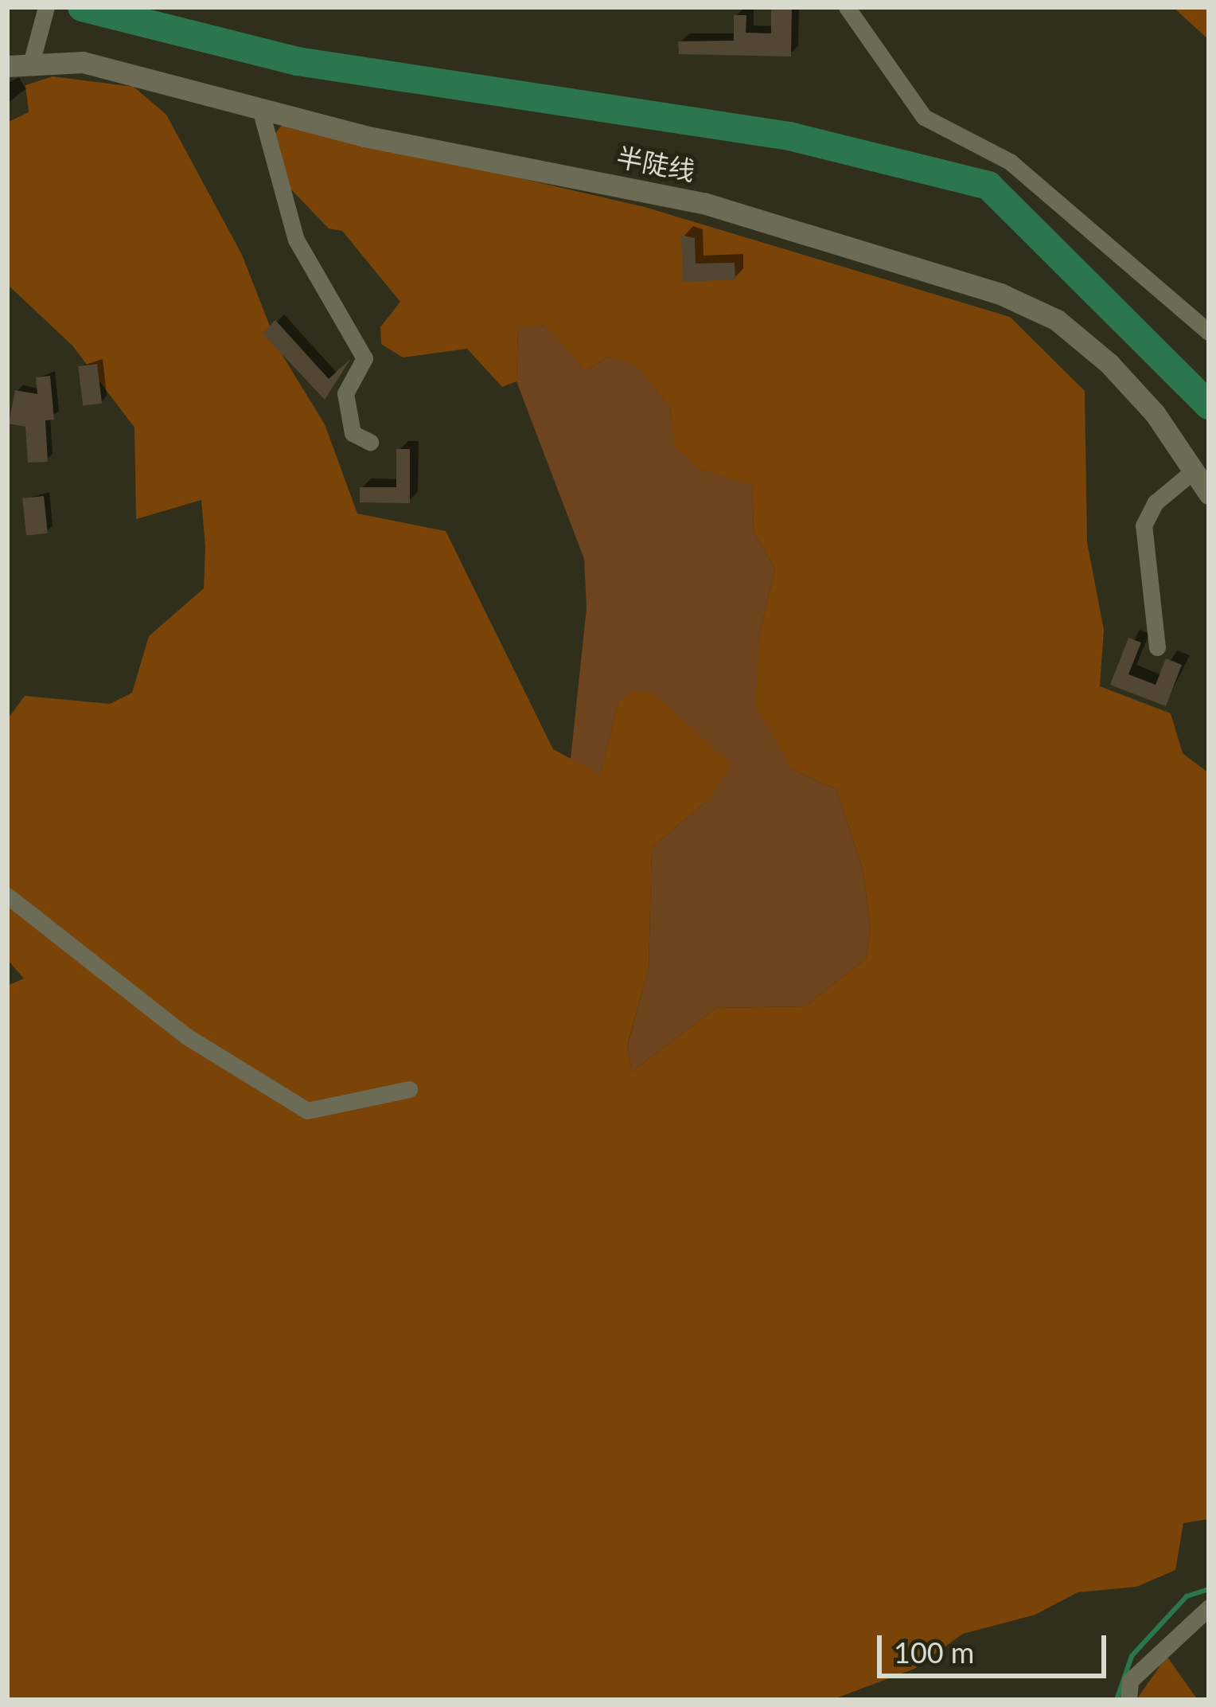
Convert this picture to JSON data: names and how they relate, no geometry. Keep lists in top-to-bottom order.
{
  "streets": {
    "street": ["半陡线"]
  },
  "scale_bar": "100 m"
}
